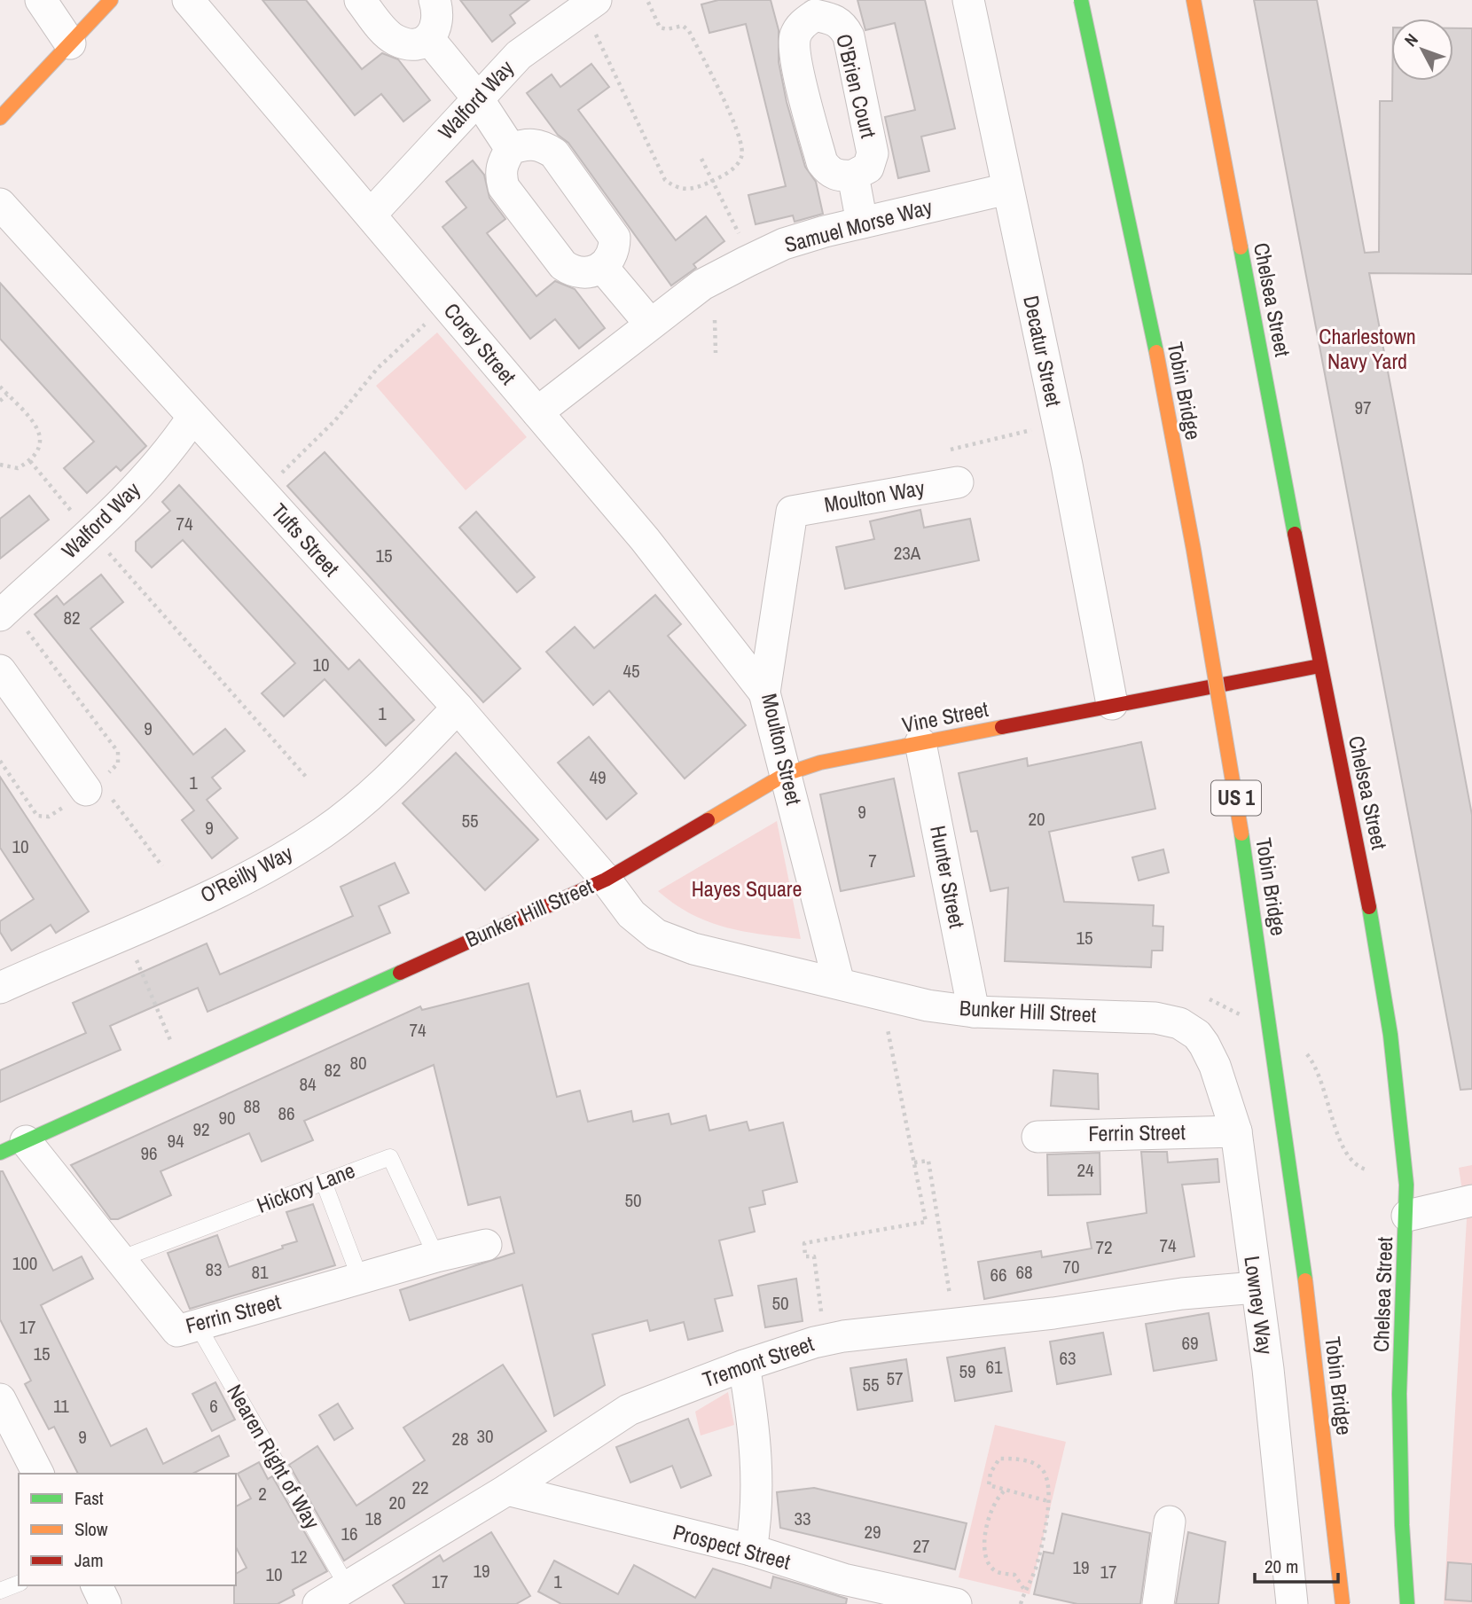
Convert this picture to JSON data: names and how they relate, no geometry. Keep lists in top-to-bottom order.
{
  "streets": {
    "main road": [
      "Chelsea Street",
      "Tobin Bridge",
      "Vine Street",
      "US 1",
      "Bunker Hill Street"
    ],
    "street": [
      "O'Brien Court",
      "Walford Way",
      "Samuel Morse Way",
      "Corey Street",
      "Decatur Street",
      "Moulton Way",
      "Tufts Street",
      "Moulton Street",
      "O'Reilly Way",
      "Hunter Street",
      "Ferrin Street",
      "Lowney Way",
      "Tremont Street",
      "Prospect Street"
    ],
    "lane": ["Hickory Lane", "Nearen Right of Way"]
  },
  "crossings": [
    ["Walford Way", "Corey Street"],
    ["Walford Way", "Tufts Street"],
    ["Samuel Morse Way", "Corey Street"],
    ["Samuel Morse Way", "Decatur Street"],
    ["Chelsea Street", "Vine Street"],
    ["Corey Street", "Moulton Street"],
    ["Decatur Street", "Vine Street"],
    ["Moulton Way", "Moulton Street"],
    ["Tufts Street", "Vine Street"],
    ["Tufts Street", "O'Reilly Way"],
    ["Tufts Street", "Bunker Hill Street"],
    ["Vine Street", "Moulton Street"],
    ["Vine Street", "Hunter Street"],
    ["Vine Street", "Bunker Hill Street"],
    ["Moulton Street", "Bunker Hill Street"],
    ["Hunter Street", "Bunker Hill Street"],
    ["Bunker Hill Street", "Ferrin Street"],
    ["Bunker Hill Street", "Lowney Way"],
    ["Ferrin Street", "Hickory Lane"],
    ["Ferrin Street", "Lowney Way"],
    ["Ferrin Street", "Nearen Right of Way"],
    ["Lowney Way", "Tremont Street"],
    ["Tremont Street", "Nearen Right of Way"],
    ["Tremont Street", "Prospect Street"]
  ],
  "parks": ["Charlestown Navy Yard", "Hayes Square"],
  "house_numbers": [
    "97",
    "74",
    "23A",
    "15",
    "82",
    "10",
    "45",
    "1",
    "9",
    "49",
    "1",
    "9",
    "20",
    "55",
    "9",
    "10",
    "7",
    "15",
    "74",
    "80",
    "82",
    "84",
    "88",
    "86",
    "90",
    "92",
    "94",
    "96",
    "24",
    "50",
    "74",
    "72",
    "100",
    "70",
    "83",
    "81",
    "68",
    "66",
    "50",
    "17",
    "69",
    "15",
    "63",
    "61",
    "59",
    "57",
    "55",
    "11",
    "6",
    "30",
    "9",
    "28",
    "22",
    "2",
    "20",
    "18",
    "33",
    "29",
    "16",
    "27",
    "12",
    "19",
    "19",
    "17",
    "10",
    "17",
    "1"
  ],
  "legend": ["Fast", "Slow", "Jam"],
  "scale_bar": "20 m",
  "north": "top left"
}
